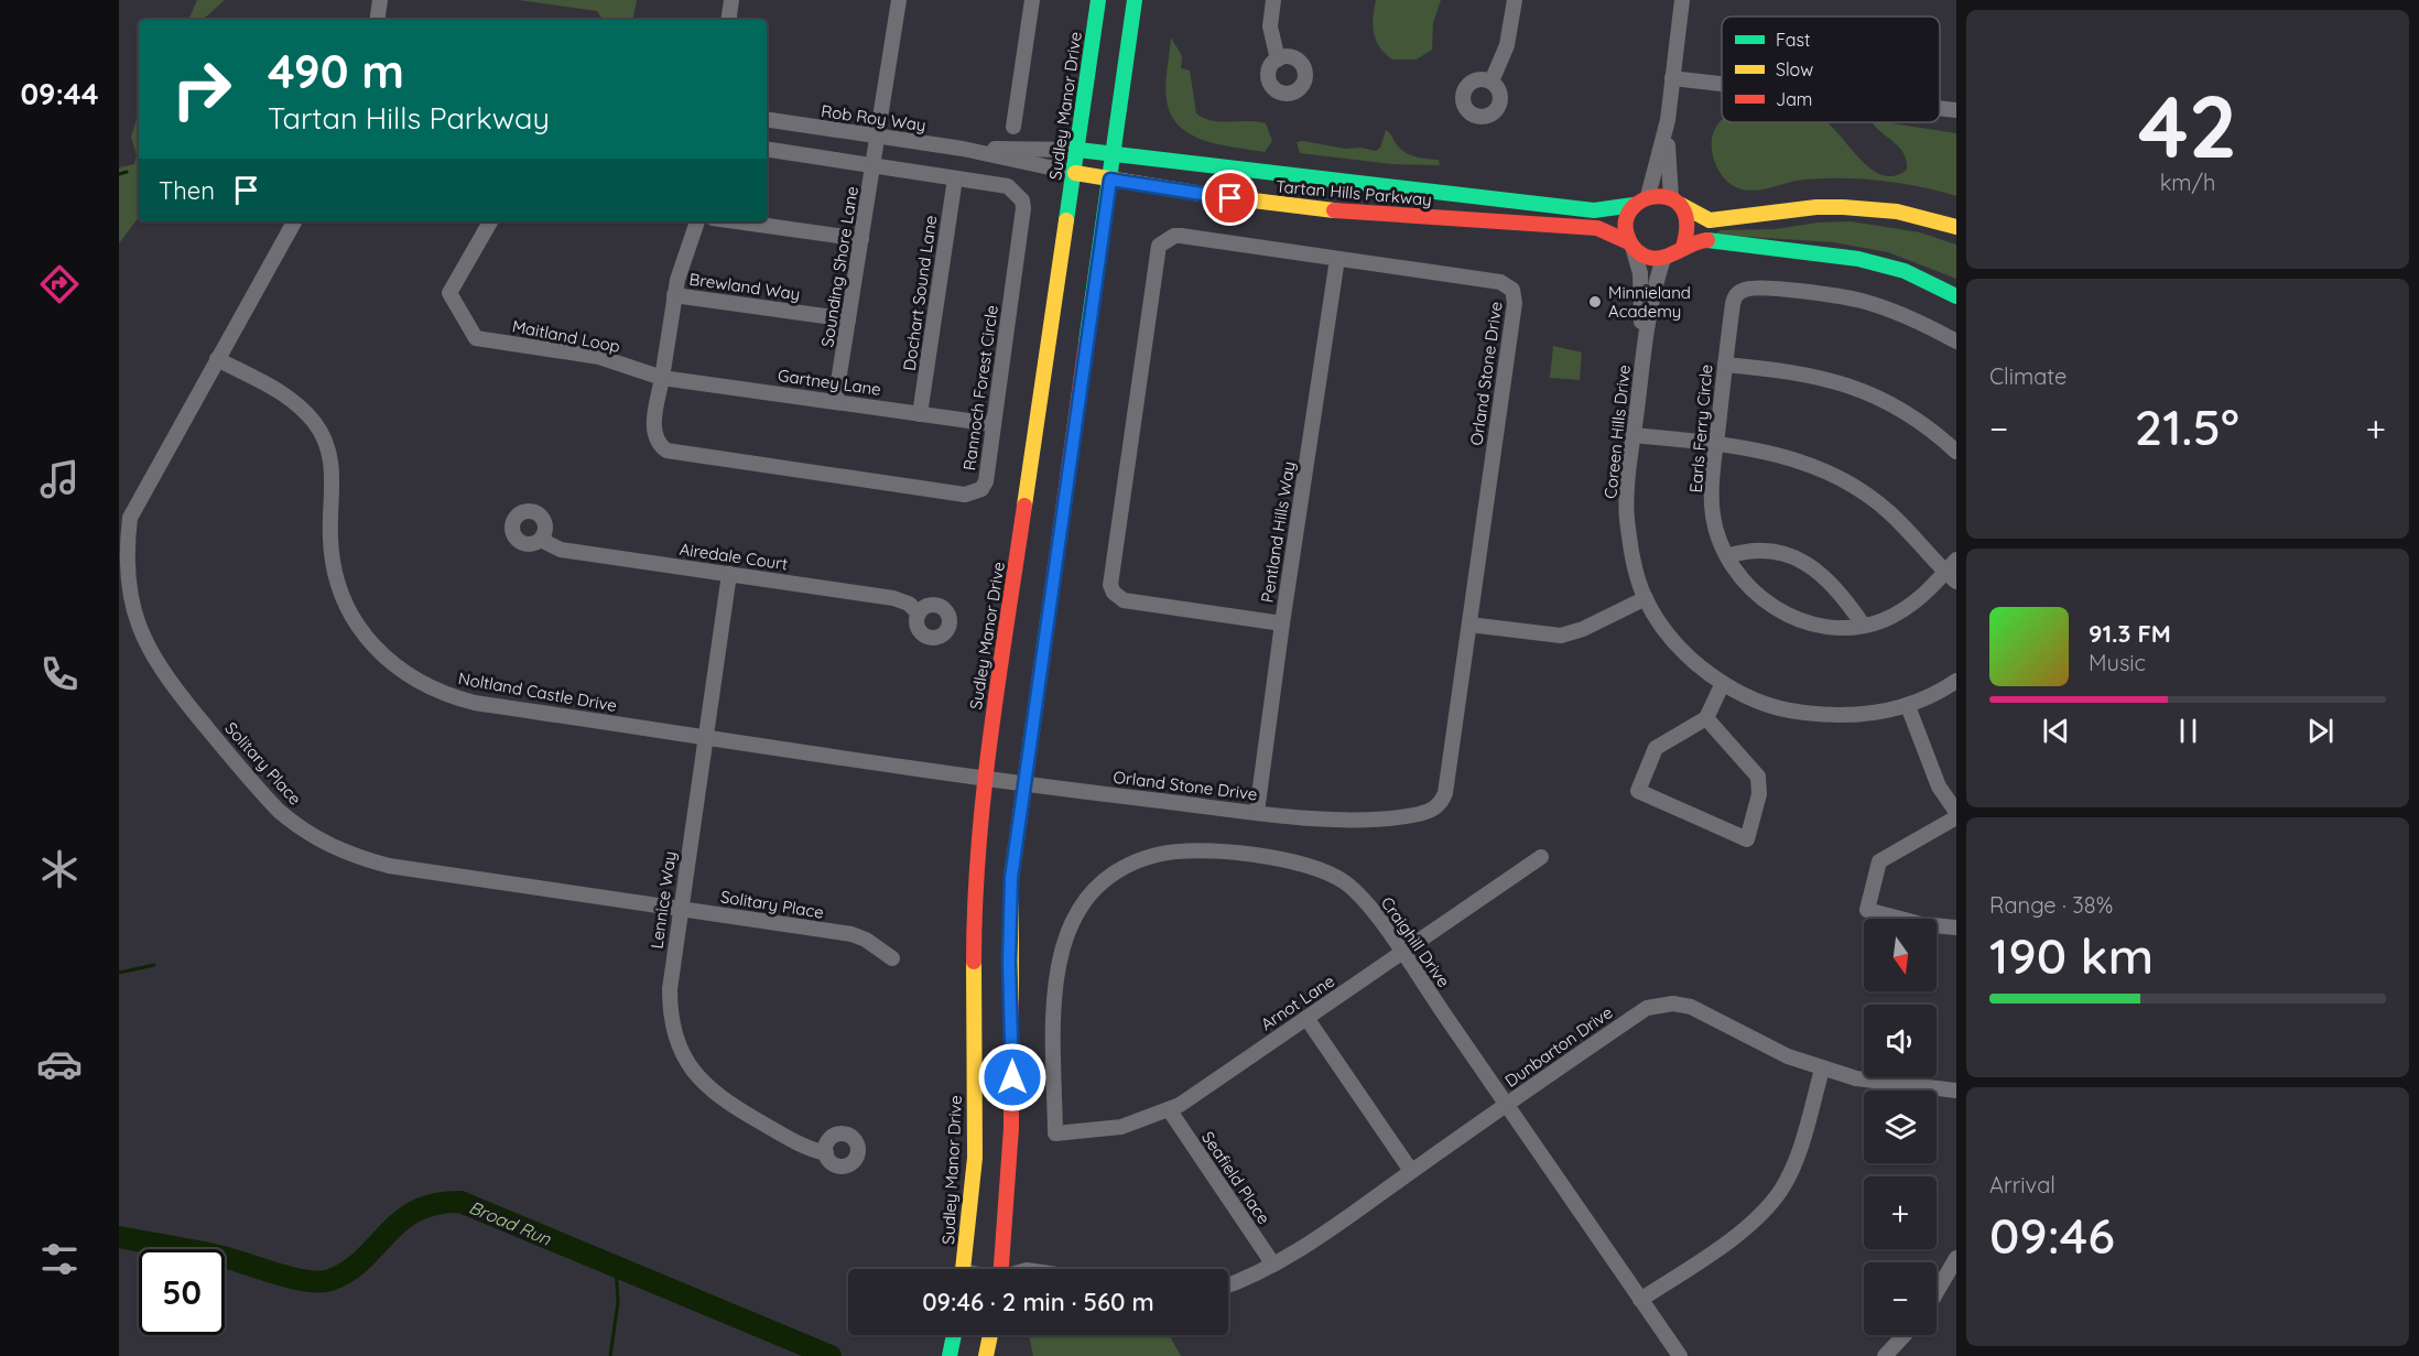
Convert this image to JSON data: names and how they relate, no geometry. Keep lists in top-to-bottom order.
{
  "streets": {
    "main road": ["Sudley Manor Drive", "Tartan Hills Parkway"],
    "street": [
      "Rob Roy Way",
      "Sounding Shore Lane",
      "Brewland Way",
      "Dochart Sound Lane",
      "Maitland Loop",
      "Orland Stone Drive",
      "Gartney Lane",
      "Rannoch Forest Circle",
      "Earls Ferry Circle",
      "Coreen Hills Drive",
      "Pentland Hills Way",
      "Airedale Court",
      "Noltland Castle Drive",
      "Solitary Place",
      "Lennice Way",
      "Craighill Drive",
      "Arnot Lane",
      "Dunbarton Drive",
      "Seafield Place"
    ]
  },
  "crossings": [
    ["Sudley Manor Drive", "Rob Roy Way"],
    ["Sudley Manor Drive", "Tartan Hills Parkway"],
    ["Sudley Manor Drive", "Noltland Castle Drive"],
    ["Rob Roy Way", "Tartan Hills Parkway"],
    ["Rob Roy Way", "Sounding Shore Lane"],
    ["Tartan Hills Parkway", "Coreen Hills Drive"],
    ["Sounding Shore Lane", "Brewland Way"],
    ["Sounding Shore Lane", "Gartney Lane"],
    ["Sounding Shore Lane", "Rannoch Forest Circle"],
    ["Dochart Sound Lane", "Gartney Lane"],
    ["Dochart Sound Lane", "Rannoch Forest Circle"],
    ["Maitland Loop", "Gartney Lane"],
    ["Maitland Loop", "Rannoch Forest Circle"],
    ["Orland Stone Drive", "Pentland Hills Way"],
    ["Orland Stone Drive", "Noltland Castle Drive"],
    ["Gartney Lane", "Rannoch Forest Circle"],
    ["Airedale Court", "Lennice Way"],
    ["Noltland Castle Drive", "Solitary Place"],
    ["Noltland Castle Drive", "Lennice Way"],
    ["Solitary Place", "Lennice Way"],
    ["Craighill Drive", "Arnot Lane"],
    ["Craighill Drive", "Dunbarton Drive"],
    ["Arnot Lane", "Seafield Place"],
    ["Dunbarton Drive", "Seafield Place"]
  ],
  "water": ["Broad Run"],
  "places": ["Minnieland Academy"],
  "legend": ["Fast", "Slow", "Jam"],
  "north": "bottom",
  "page": {
    "tabs": "09:44",
    "tile": [
      ["42", "km/h"],
      "Climate",
      ["Range · 38%", "190 km"],
      ["Arrival", "09:46"]
    ],
    "turn": ["490 m", "Tartan Hills Parkway"],
    "then": "Then",
    "heat": ["−", "21.5°", "+"],
    "song": ["91.3 FM", "Music"],
    "map_buttons": ["+", "−"],
    "limit": "50",
    "trip": "09:46 · 2 min · 560 m"
  }
}
